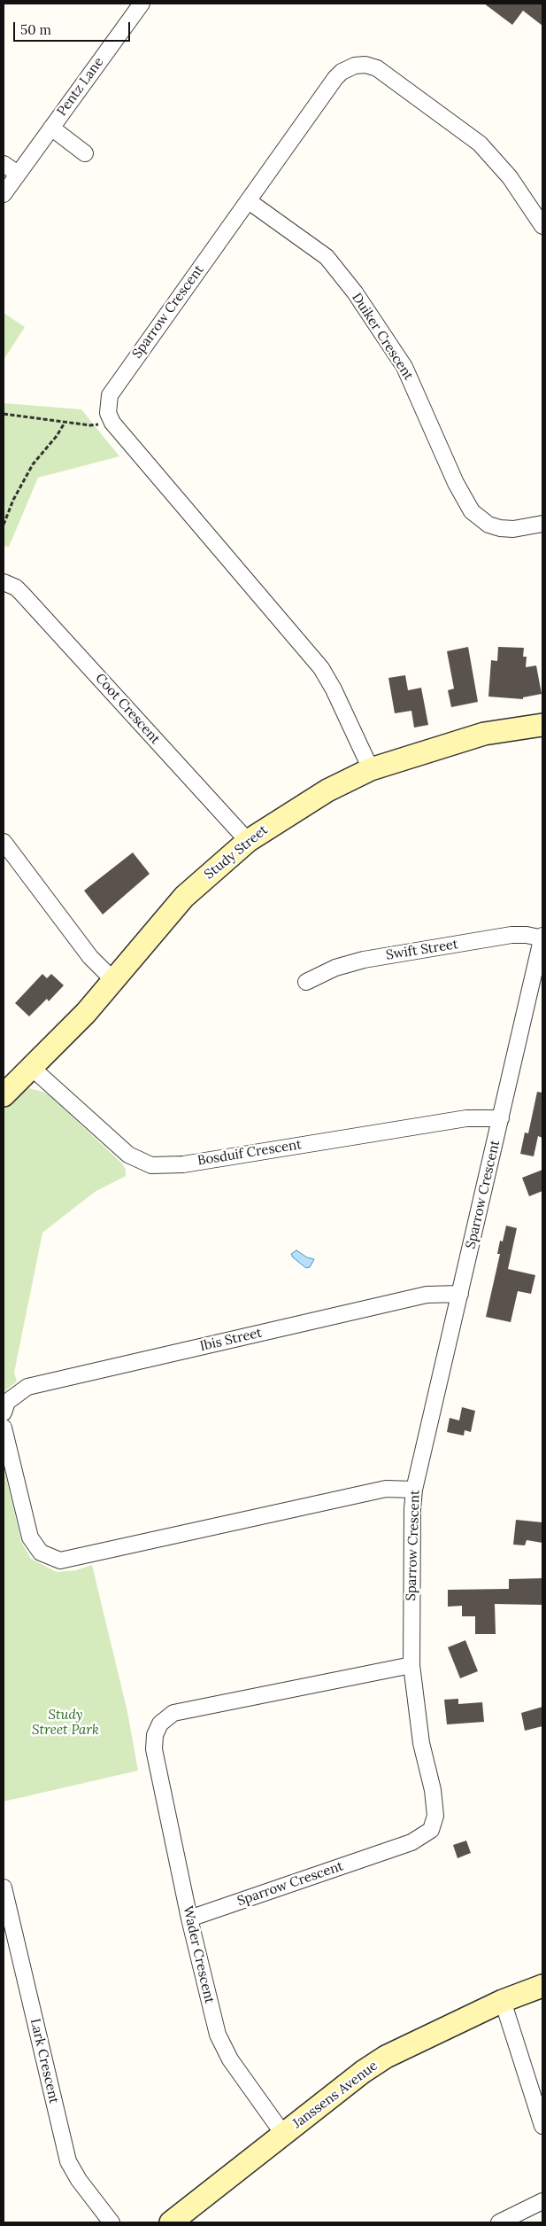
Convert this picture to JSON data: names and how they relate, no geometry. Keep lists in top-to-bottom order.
{
  "streets": {
    "street": [
      "Pentz Lane",
      "Sparrow Crescent",
      "Duiker Crescent",
      "Coot Crescent",
      "Study Street",
      "Swift Street",
      "Bosduif Crescent",
      "Ibis Street",
      "Wader Crescent",
      "Lark Crescent",
      "Janssens Avenue"
    ]
  },
  "crossings": [
    ["Sparrow Crescent", "Duiker Crescent"],
    ["Sparrow Crescent", "Swift Street"],
    ["Sparrow Crescent", "Bosduif Crescent"],
    ["Sparrow Crescent", "Ibis Street"],
    ["Sparrow Crescent", "Wader Crescent"],
    ["Coot Crescent", "Study Street"],
    ["Study Street", "Bosduif Crescent"],
    ["Wader Crescent", "Janssens Avenue"]
  ],
  "parks": ["Study Street Park"],
  "scale_bar": "50 m"
}
